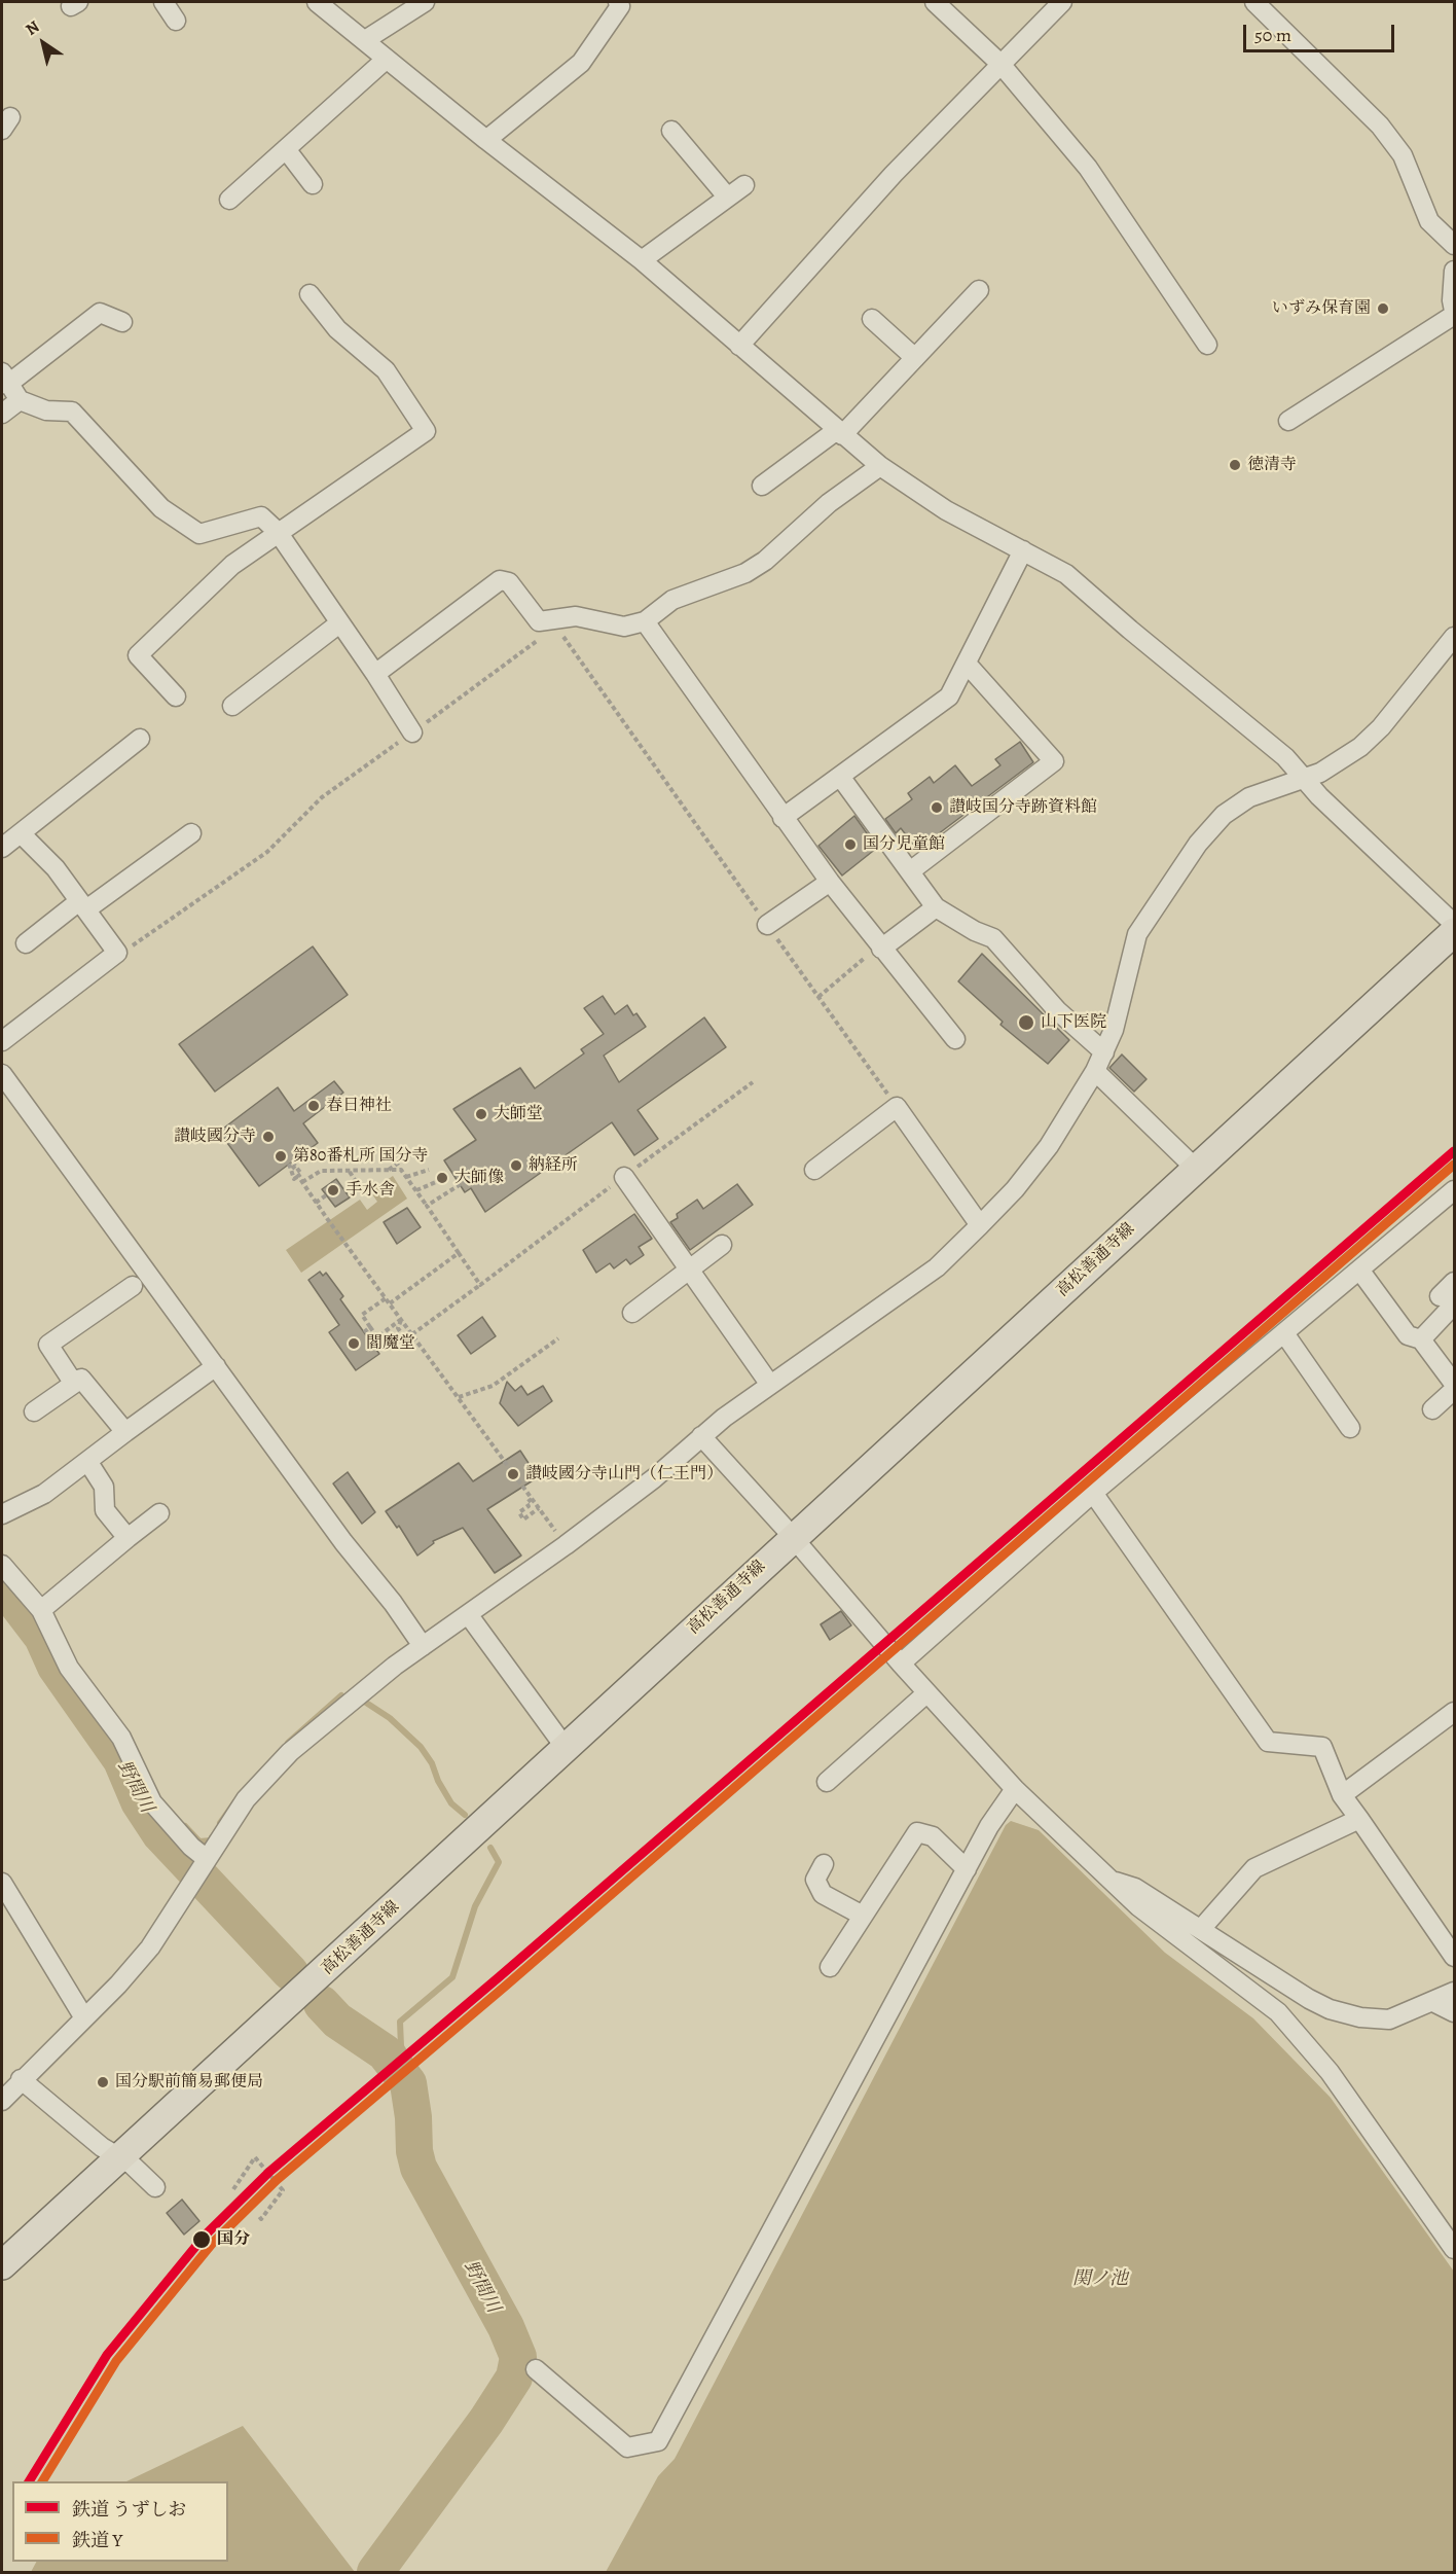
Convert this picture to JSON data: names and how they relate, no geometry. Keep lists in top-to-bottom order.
{
  "streets": {
    "main road": ["高松善通寺線"]
  },
  "water": ["野間川", "関ノ池"],
  "places": [
    "いずみ保育園",
    "徳清寺",
    "讃岐国分寺跡資料館",
    "国分児童館",
    "山下医院",
    "春日神社",
    "大師堂",
    "讃岐國分寺",
    "第80番札所 国分寺",
    "納経所",
    "大師像",
    "手水舎",
    "閻魔堂",
    "讃岐國分寺山門（仁王門）",
    "国分駅前簡易郵便局",
    "国分"
  ],
  "lines": ["rail line うずしお", "rail line Y"],
  "legend": ["鉄道 うずしお", "鉄道 Y"],
  "scale_bar": "50 m",
  "north": "top left"
}
